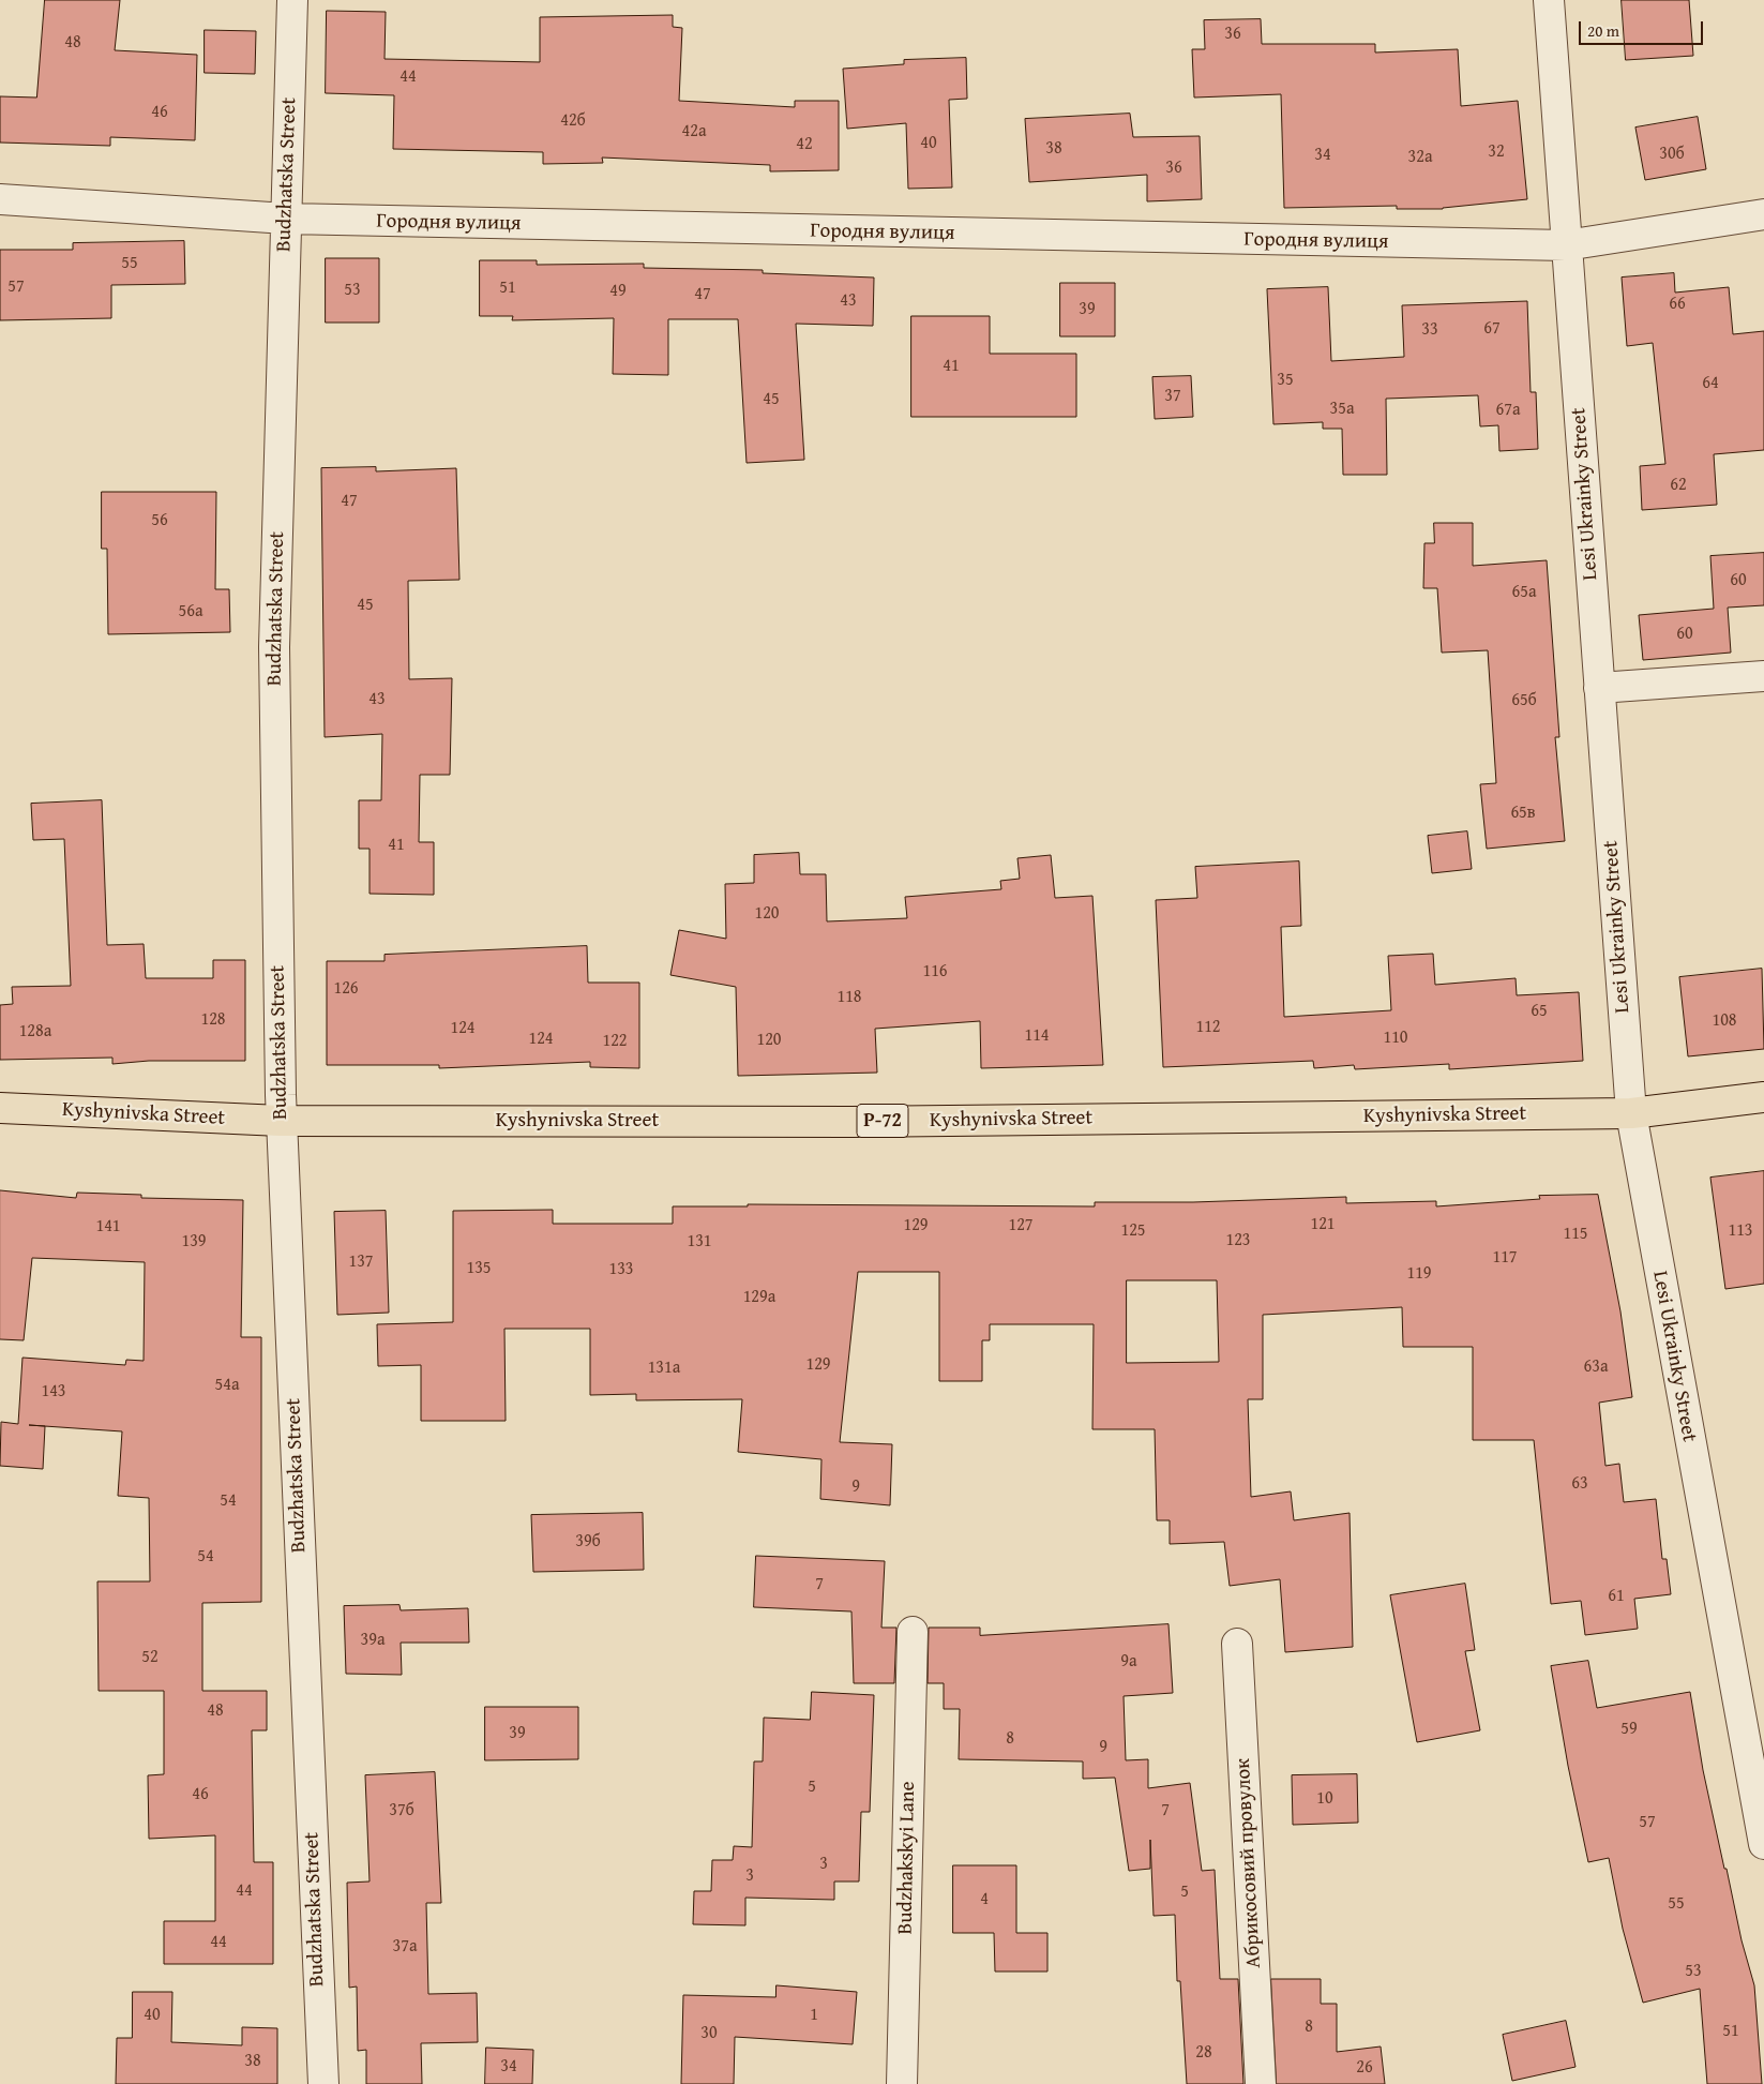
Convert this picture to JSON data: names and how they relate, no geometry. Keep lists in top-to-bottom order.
{
  "streets": {
    "main road": ["Kyshynivska Street", "Р-72"],
    "street": [
      "Budzhatska Street",
      "Городня вулиця",
      "Lesi Ukrainky Street",
      "Budzhakskyi Lane",
      "Абрикосовий провулок"
    ]
  },
  "crossings": [
    ["Budzhatska Street", "Городня вулиця"],
    ["Budzhatska Street", "Kyshynivska Street"],
    ["Городня вулиця", "Lesi Ukrainky Street"],
    ["Lesi Ukrainky Street", "Kyshynivska Street"]
  ],
  "house_numbers": [
    "36",
    "48",
    "44",
    "46",
    "42б",
    "42а",
    "40",
    "42",
    "38",
    "32",
    "30б",
    "34",
    "32а",
    "36",
    "55",
    "57",
    "51",
    "53",
    "49",
    "47",
    "43",
    "66",
    "39",
    "67",
    "33",
    "41",
    "35",
    "64",
    "37",
    "45",
    "35а",
    "67а",
    "62",
    "47",
    "56",
    "60",
    "65а",
    "45",
    "56а",
    "60",
    "43",
    "65б",
    "65в",
    "41",
    "120",
    "116",
    "126",
    "118",
    "65",
    "128",
    "108",
    "112",
    "124",
    "128а",
    "114",
    "110",
    "124",
    "120",
    "122",
    "121",
    "129",
    "127",
    "141",
    "125",
    "113",
    "115",
    "123",
    "139",
    "131",
    "117",
    "137",
    "135",
    "133",
    "119",
    "129а",
    "129",
    "63а",
    "131а",
    "54а",
    "143",
    "63",
    "9",
    "54",
    "39б",
    "54",
    "7",
    "61",
    "39а",
    "52",
    "9а",
    "48",
    "59",
    "39",
    "8",
    "9",
    "5",
    "46",
    "10",
    "37б",
    "7",
    "57",
    "3",
    "3",
    "44",
    "5",
    "4",
    "55",
    "44",
    "37а",
    "53",
    "40",
    "1",
    "8",
    "51",
    "30",
    "28",
    "38",
    "34",
    "26"
  ],
  "scale_bar": "20 m"
}
